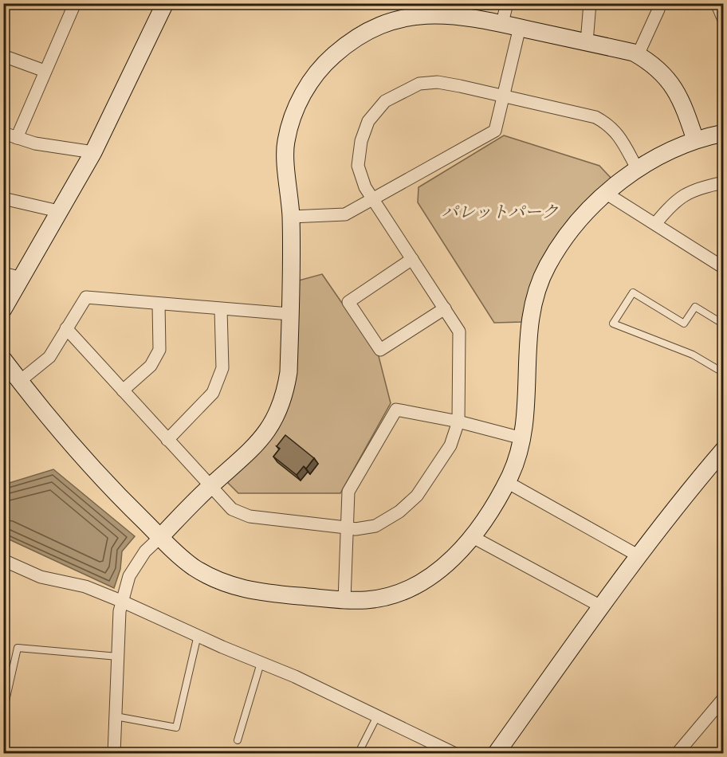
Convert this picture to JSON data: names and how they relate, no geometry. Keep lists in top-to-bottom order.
{
  "parks": ["パレットパーク"]
}
